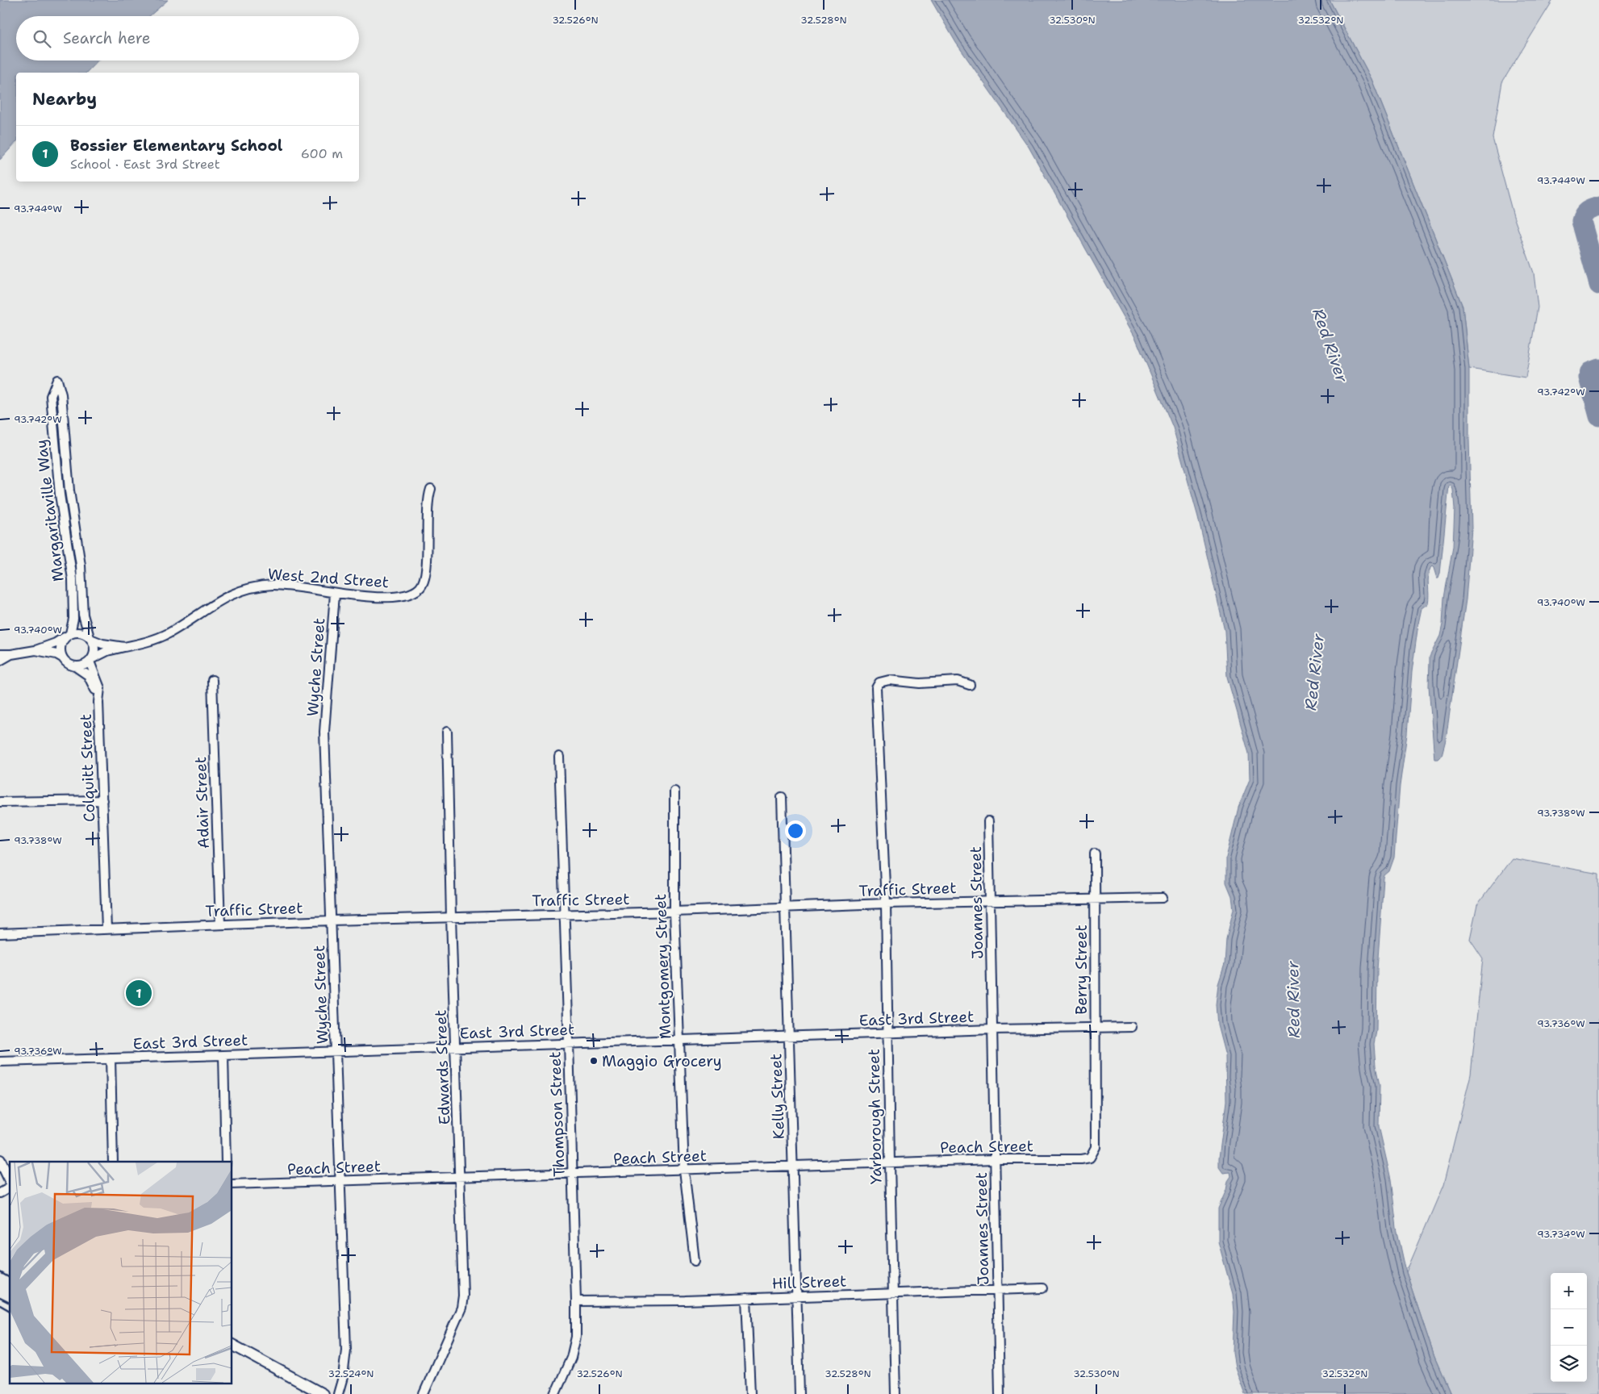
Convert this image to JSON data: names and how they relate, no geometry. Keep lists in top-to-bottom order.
{
  "streets": {
    "street": [
      "Margaritaville Way",
      "West 2nd Street",
      "Wyche Street",
      "Colquitt Street",
      "Adair Street",
      "Traffic Street",
      "Joannes Street",
      "Montgomery Street",
      "Berry Street",
      "East 3rd Street",
      "Edwards Street",
      "Kelly Street",
      "Thompson Street",
      "Yarborough Street",
      "Peach Street",
      "Hill Street"
    ]
  },
  "crossings": [
    ["Margaritaville Way", "West 2nd Street"],
    ["Margaritaville Way", "Colquitt Street"],
    ["West 2nd Street", "Wyche Street"],
    ["West 2nd Street", "Colquitt Street"],
    ["Wyche Street", "Traffic Street"],
    ["Wyche Street", "East 3rd Street"],
    ["Wyche Street", "Peach Street"],
    ["Colquitt Street", "Traffic Street"],
    ["Adair Street", "Traffic Street"],
    ["Traffic Street", "Joannes Street"],
    ["Traffic Street", "Montgomery Street"],
    ["Traffic Street", "Berry Street"],
    ["Traffic Street", "Edwards Street"],
    ["Traffic Street", "Kelly Street"],
    ["Traffic Street", "Thompson Street"],
    ["Traffic Street", "Yarborough Street"],
    ["Joannes Street", "East 3rd Street"],
    ["Joannes Street", "Peach Street"],
    ["Joannes Street", "Hill Street"],
    ["Montgomery Street", "East 3rd Street"],
    ["Montgomery Street", "Peach Street"],
    ["Berry Street", "East 3rd Street"],
    ["Berry Street", "Peach Street"],
    ["East 3rd Street", "Edwards Street"],
    ["East 3rd Street", "Kelly Street"],
    ["East 3rd Street", "Thompson Street"],
    ["East 3rd Street", "Yarborough Street"],
    ["Edwards Street", "Peach Street"],
    ["Kelly Street", "Peach Street"],
    ["Kelly Street", "Hill Street"],
    ["Thompson Street", "Peach Street"],
    ["Thompson Street", "Hill Street"],
    ["Yarborough Street", "Peach Street"],
    ["Yarborough Street", "Hill Street"]
  ],
  "water": ["Red River"],
  "places": ["Maggio Grocery"],
  "page": {
    "search": "Search here",
    "heading": "Nearby",
    "list": [
      {
        "mark": "1",
        "name": "Bossier Elementary School",
        "note": "School · East 3rd Street",
        "value": "600 m"
      }
    ],
    "pins": "1",
    "map_buttons": ["+", "−"]
  },
  "coordinates": [
    "32.526°N",
    "32.528°N",
    "32.530°N",
    "32.532°N",
    "93.744°W",
    "93.742°W",
    "93.740°W",
    "93.738°W",
    "93.736°W",
    "93.734°W",
    "32.524°N"
  ]
}
